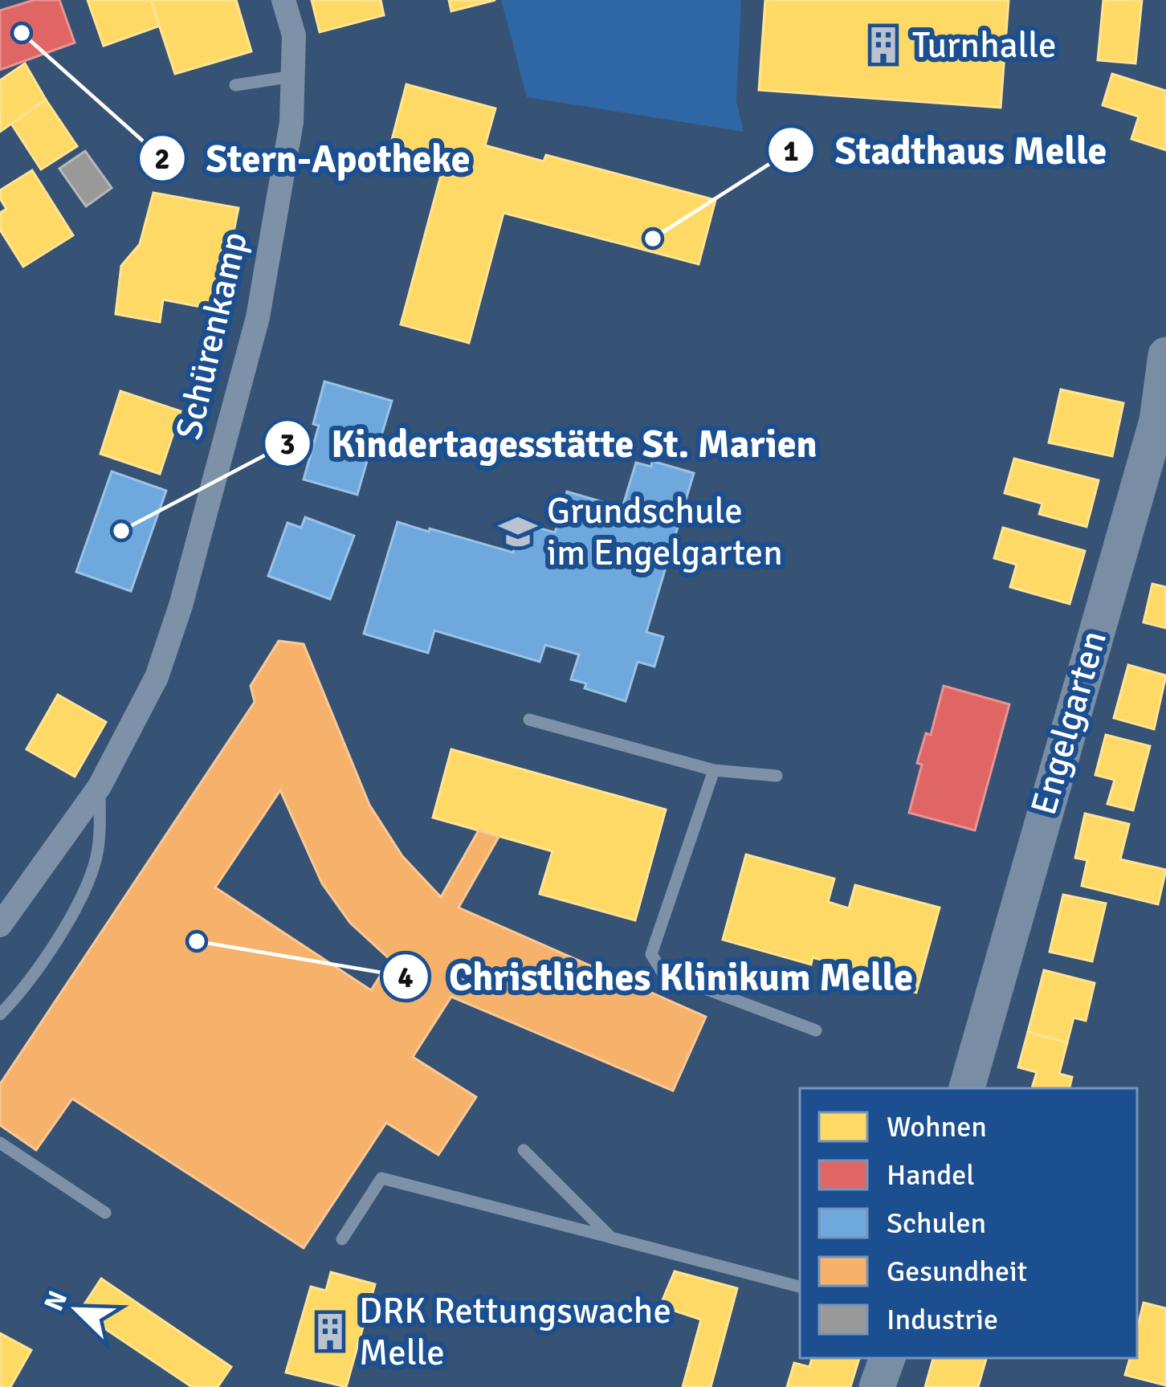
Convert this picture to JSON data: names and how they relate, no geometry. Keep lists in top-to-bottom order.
{
  "streets": {
    "street": ["Schürenkamp", "Engelgarten"]
  },
  "places": {
    "other": [
      "Stern-Apotheke",
      "Stadthaus Melle",
      "Kindertagesstätte St. Marien",
      "Christliches Klinikum Melle"
    ],
    "building": ["Turnhalle", "DRK Rettungswache Melle"],
    "school or university": ["Grundschule im Engelgarten"]
  },
  "legend": [
    "Wohnen",
    "Handel",
    "Schulen",
    "Gesundheit",
    "Industrie"
  ],
  "north": "top left"
}
